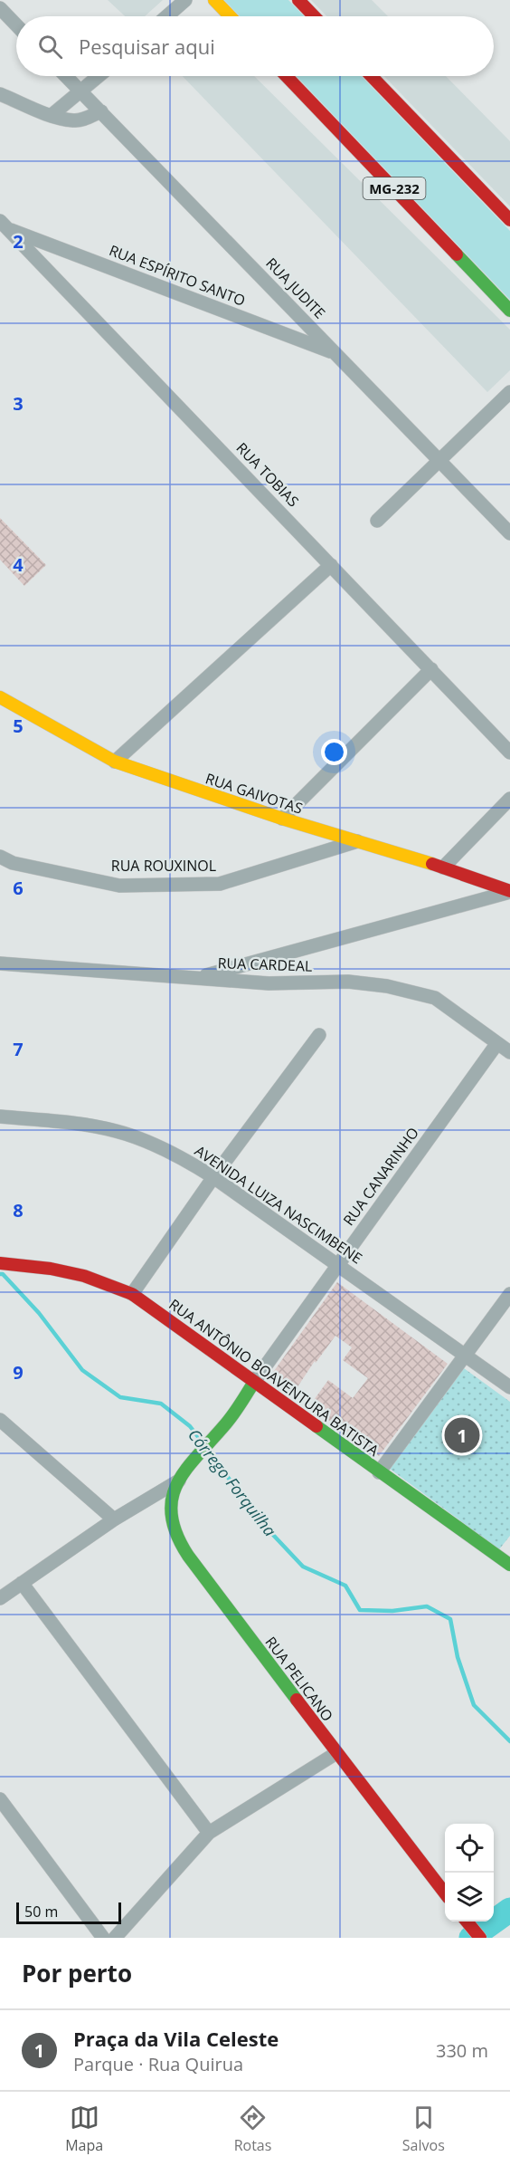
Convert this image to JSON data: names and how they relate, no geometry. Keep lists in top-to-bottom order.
{
  "streets": {
    "street": [
      "MG-232",
      "RUA ESPÍRITO SANTO",
      "RUA JUDITE",
      "RUA TOBIAS",
      "RUA GAIVOTAS",
      "RUA ROUXINOL",
      "RUA CARDEAL",
      "RUA CANARINHO",
      "AVENIDA LUIZA NASCIMBENE",
      "RUA ANTÔNIO BOAVENTURA BATISTA",
      "RUA PELICANO"
    ]
  },
  "crossings": [
    ["RUA ESPÍRITO SANTO", "RUA JUDITE"],
    ["RUA ESPÍRITO SANTO", "RUA TOBIAS"],
    ["RUA GAIVOTAS", "RUA ROUXINOL"],
    ["RUA CARDEAL", "RUA CANARINHO"],
    ["RUA CANARINHO", "AVENIDA LUIZA NASCIMBENE"],
    ["RUA CANARINHO", "RUA ANTÔNIO BOAVENTURA BATISTA"],
    ["RUA CANARINHO", "RUA PELICANO"]
  ],
  "water": ["Córrego Forquilha"],
  "scale_bar": "50 m",
  "page": {
    "search": "Pesquisar aqui",
    "pins": "1",
    "scale": "50 m",
    "heading": "Por perto",
    "list": [
      {
        "mark": "1",
        "name": "Praça da Vila Celeste",
        "note": "Parque · Rua Quirua",
        "value": "330 m"
      }
    ],
    "nav": ["Mapa", "Rotas", "Salvos"]
  },
  "grid": {
    "rows": [
      "2",
      "3",
      "4",
      "5",
      "6",
      "7",
      "8",
      "9"
    ]
  }
}
